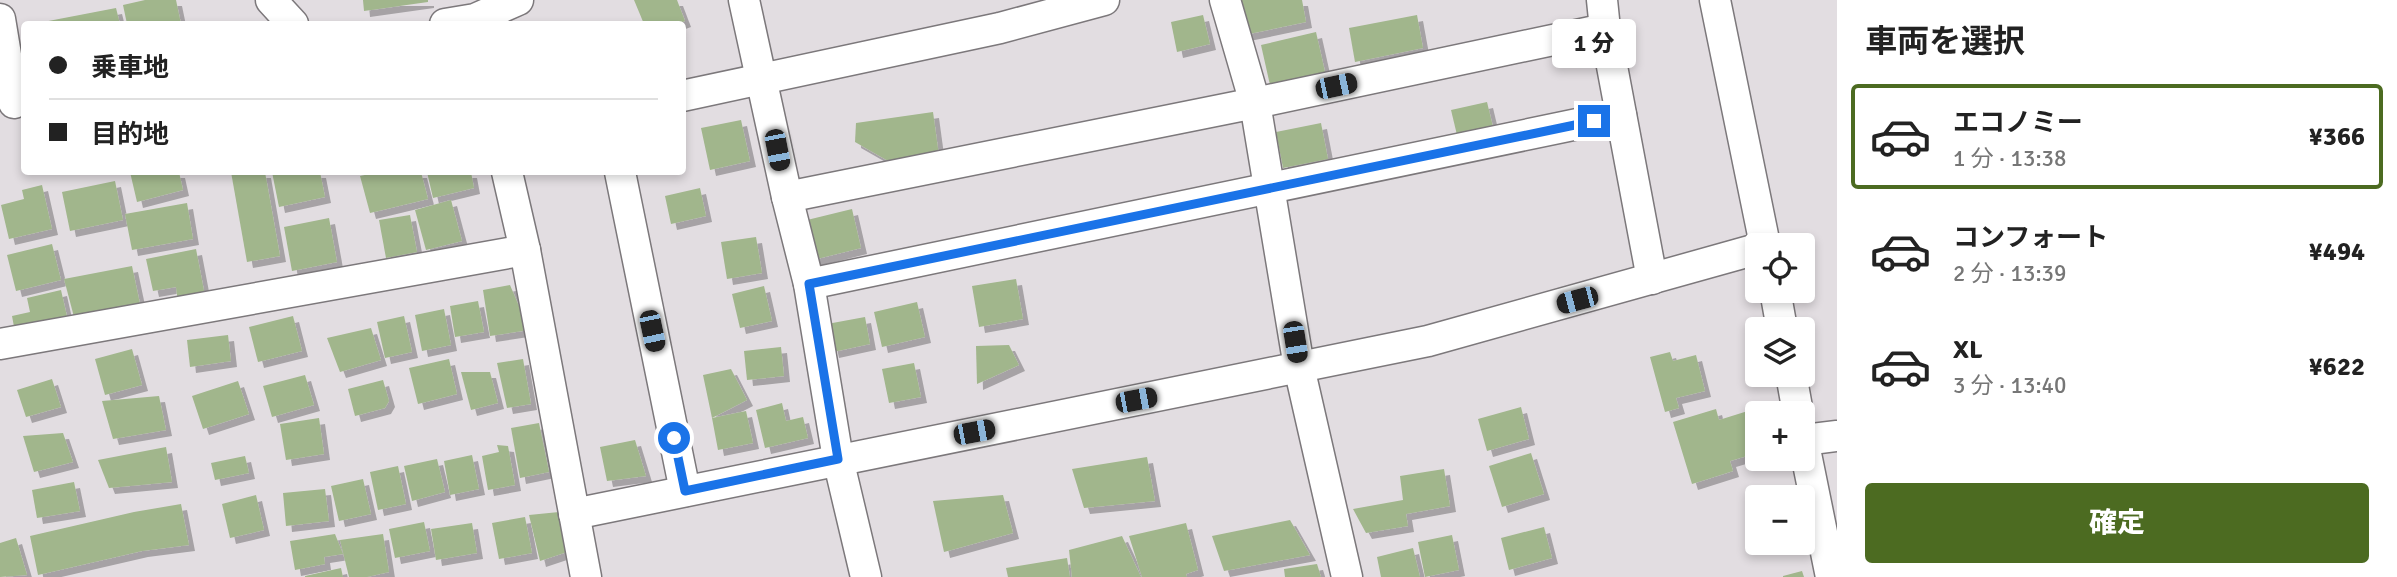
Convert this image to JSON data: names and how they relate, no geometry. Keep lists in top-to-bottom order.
{
  "page": {
    "heading": "車両を選択",
    "bubble": "1 分",
    "banner": ["乗車地", "目的地"],
    "list": [
      {
        "name": "エコノミー",
        "note": "1 分 · 13:38",
        "value": "¥366"
      },
      {
        "name": "コンフォート",
        "note": "2 分 · 13:39",
        "value": "¥494"
      },
      {
        "name": "XL",
        "note": "3 分 · 13:40",
        "value": "¥622"
      }
    ],
    "map_buttons": ["+", "−"],
    "buttons": "確定"
  }
}
